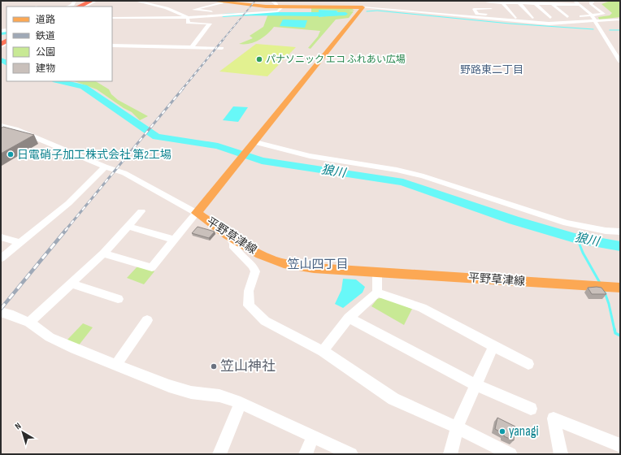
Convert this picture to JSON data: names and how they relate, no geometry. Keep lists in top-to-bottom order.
{
  "streets": {
    "main road": ["平野草津線"]
  },
  "districts": ["野路東二丁目", "笠山四丁目"],
  "water": ["狼川"],
  "places": [
    "パナソニック エコ ふれあい広場",
    "日電硝子加工株式会社 第2工場",
    "笠山神社",
    "yanagi"
  ],
  "legend": [
    "道路",
    "鉄道",
    "公園",
    "建物"
  ],
  "north": "top left"
}
